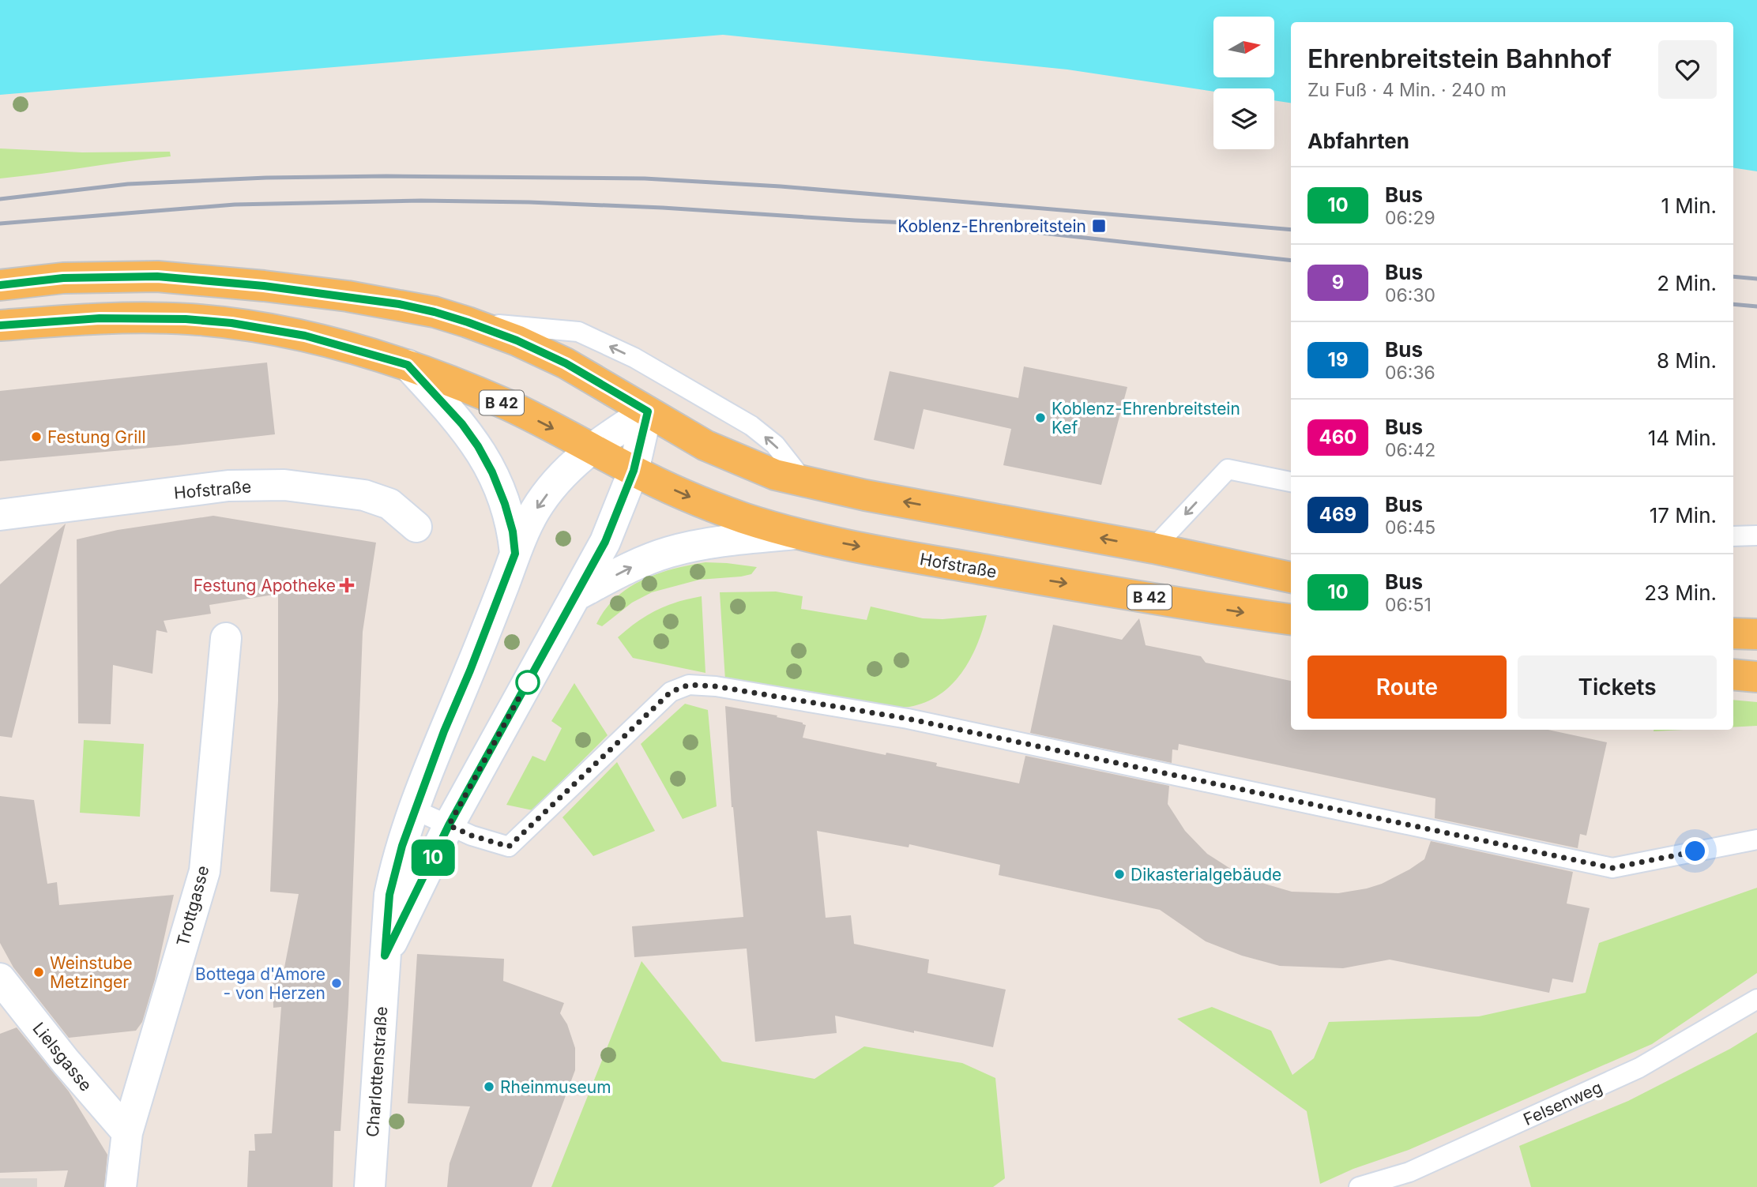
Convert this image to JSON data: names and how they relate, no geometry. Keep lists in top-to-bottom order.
{
  "streets": {
    "main road": [
      "B 42",
      "Hofstraße",
      "Trottgasse",
      "Lielsgasse",
      "Charlottenstraße"
    ],
    "lane": ["Felsenweg"]
  },
  "crossings": [
    ["B 42", "Hofstraße"],
    ["B 42", "Charlottenstraße"],
    ["Hofstraße", "Charlottenstraße"],
    ["Trottgasse", "Lielsgasse"]
  ],
  "places": {
    "transit": ["Koblenz-Ehrenbreitstein"],
    "other": [
      "Koblenz-Ehrenbreitstein Kef",
      "Festung Grill",
      "Dikasterialgebäude",
      "Weinstube Metzinger",
      "Bottega d'Amore - von Herzen",
      "Rheinmuseum"
    ],
    "health": ["Festung Apotheke"]
  },
  "lines": ["bus line 10"],
  "north": "right",
  "page": {
    "on_map": "10",
    "heading": [
      ["Ehrenbreitstein Bahnhof", "Zu Fuß · 4 Min. · 240 m"],
      "Abfahrten"
    ],
    "list": [
      {
        "mark": "10",
        "name": "Bus",
        "note": "06:29",
        "value": "1 Min."
      },
      {
        "mark": "9",
        "name": "Bus",
        "note": "06:30",
        "value": "2 Min."
      },
      {
        "mark": "19",
        "name": "Bus",
        "note": "06:36",
        "value": "8 Min."
      },
      {
        "mark": "460",
        "name": "Bus",
        "note": "06:42",
        "value": "14 Min."
      },
      {
        "mark": "469",
        "name": "Bus",
        "note": "06:45",
        "value": "17 Min."
      },
      {
        "mark": "10",
        "name": "Bus",
        "note": "06:51",
        "value": "23 Min."
      }
    ],
    "buttons": ["Route", "Tickets"]
  }
}
